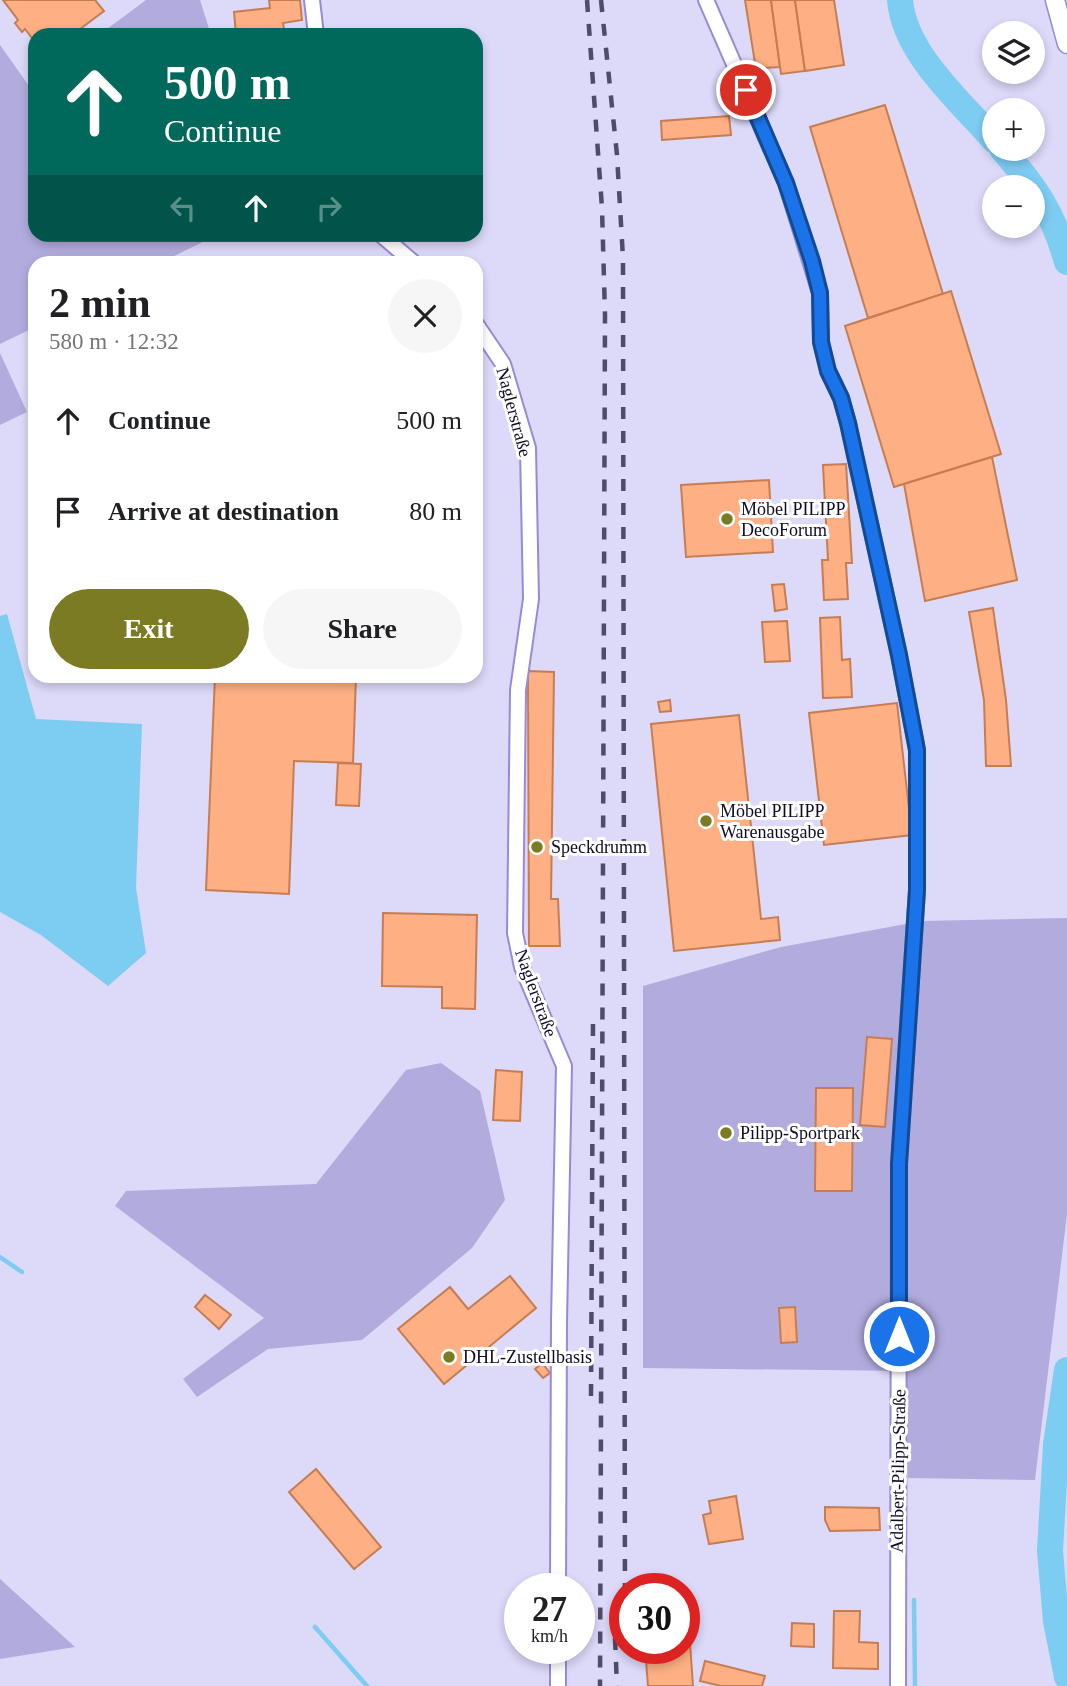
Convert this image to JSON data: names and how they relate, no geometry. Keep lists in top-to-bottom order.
{
  "streets": {
    "street": ["Naglerstraße", "Adalbert-Pilipp-Straße"]
  },
  "places": [
    "Möbel PILIPP DecoForum",
    "Möbel PILIPP Warenausgabe",
    "Speckdrumm",
    "Pilipp-Sportpark",
    "DHL-Zustellbasis"
  ],
  "page": {
    "map_buttons": ["+", "−"],
    "turn": ["500 m", "Continue"],
    "heading": ["2 min", "580 m · 12:32"],
    "list": [
      {
        "name": "Continue",
        "value": "500 m"
      },
      {
        "name": "Arrive at destination",
        "value": "80 m"
      }
    ],
    "buttons": ["Exit", "Share"],
    "speed": "27 km/h",
    "limit": "30"
  }
}
